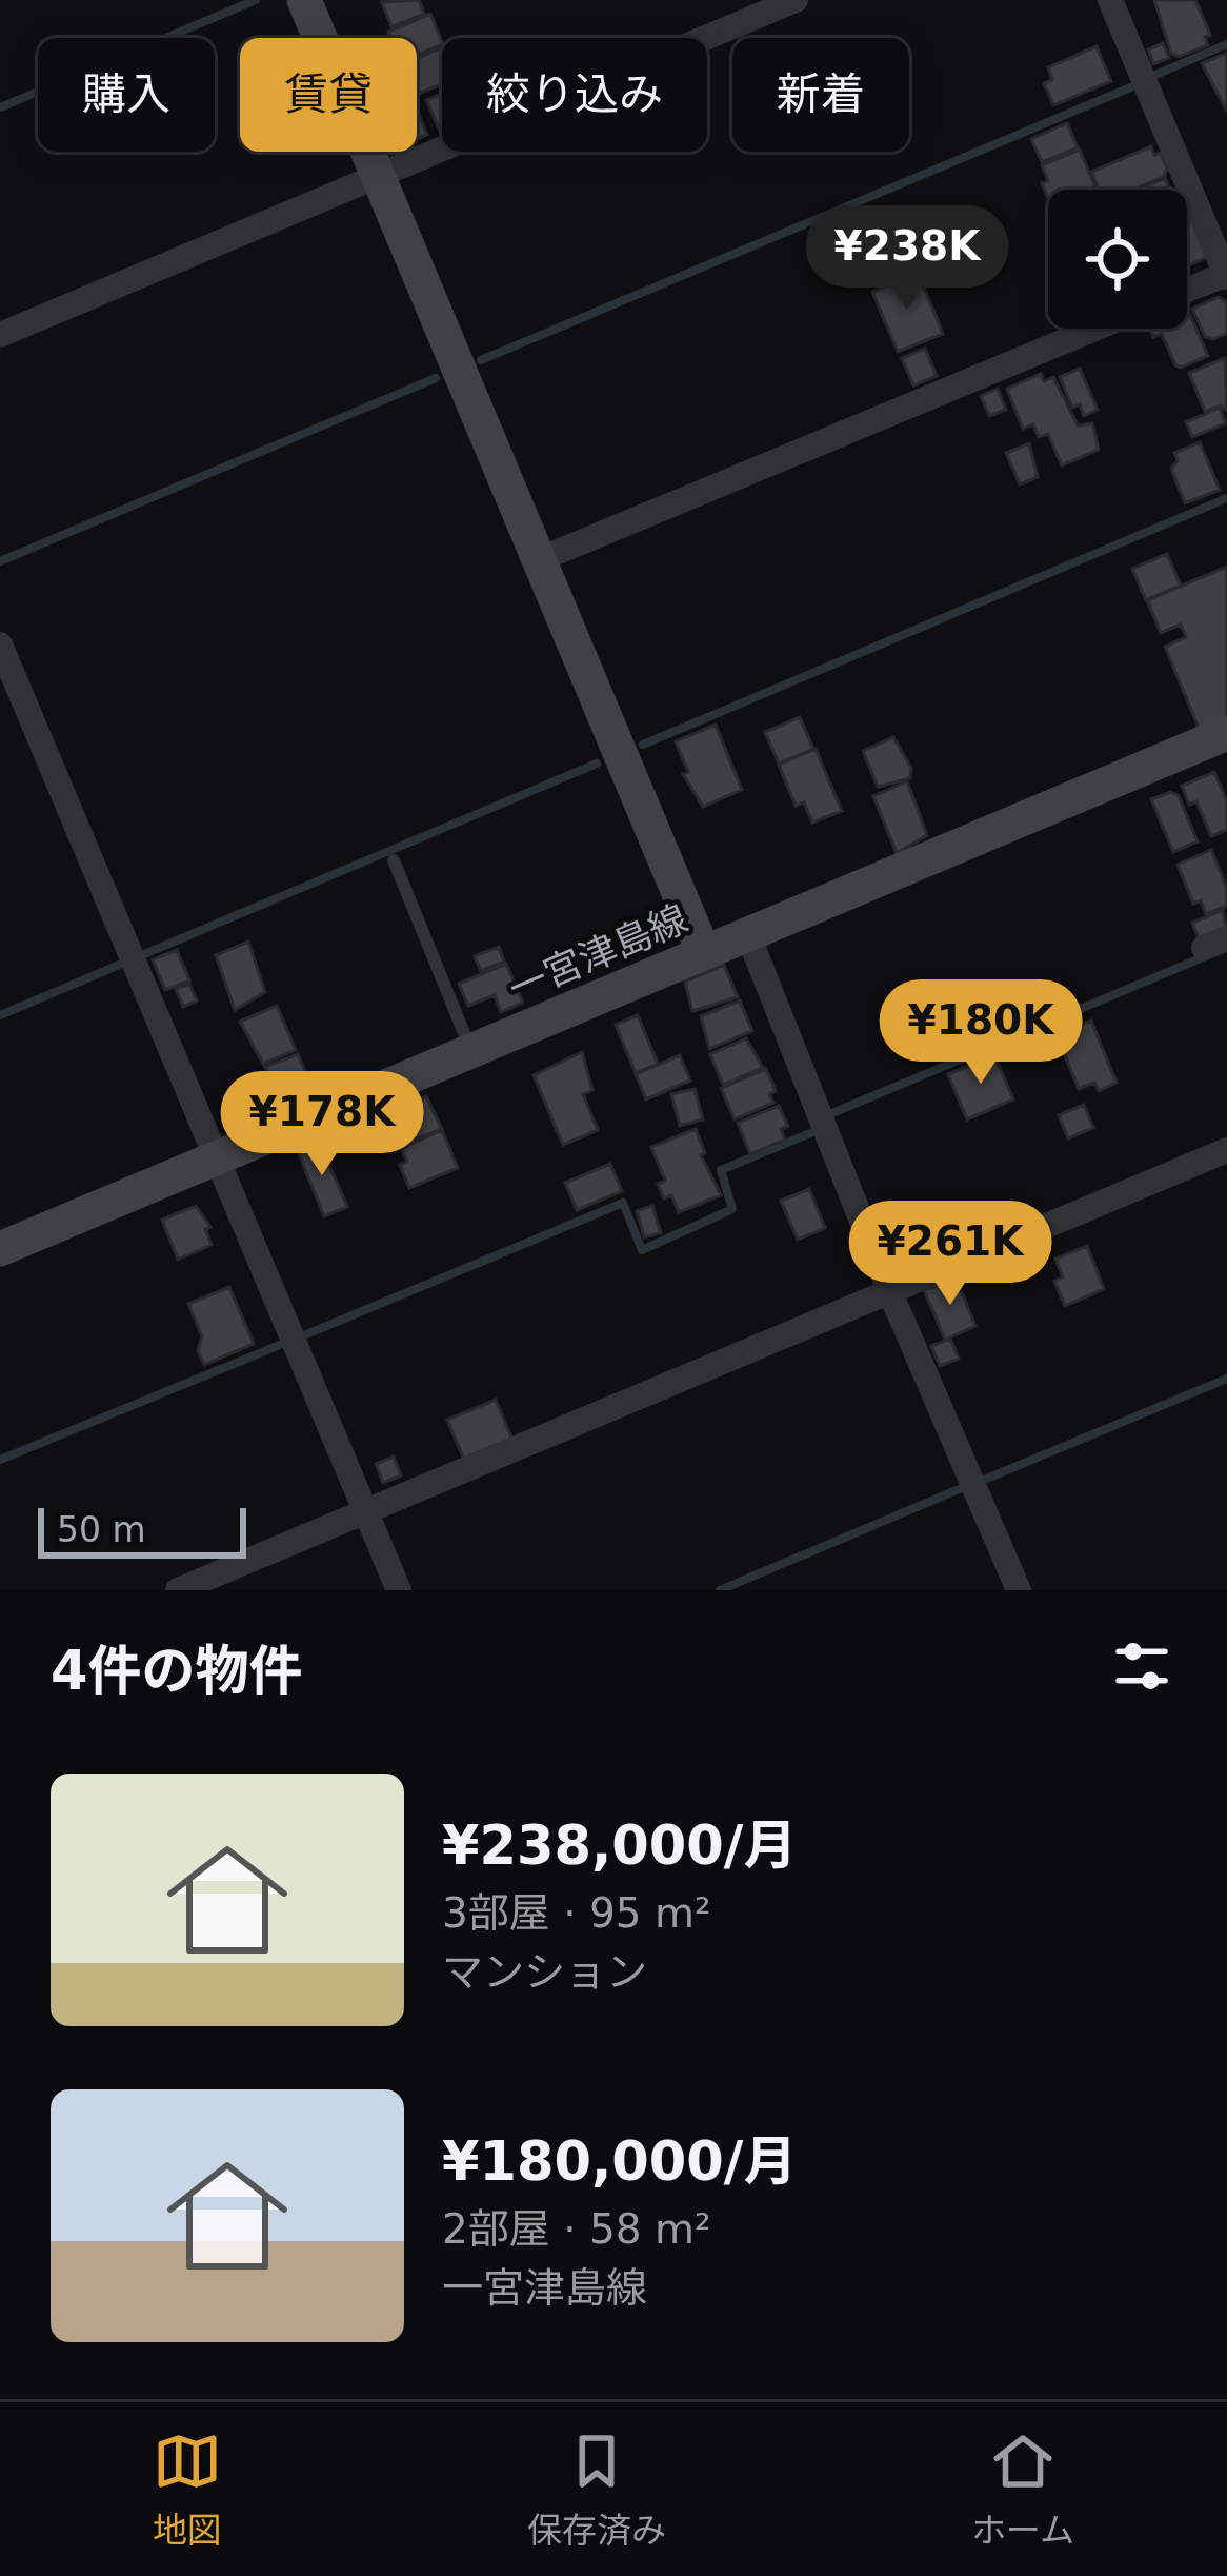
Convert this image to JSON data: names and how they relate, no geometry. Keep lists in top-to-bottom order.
{
  "streets": {
    "main road": ["一宮津島線"]
  },
  "scale_bar": "50 m",
  "page": {
    "chip": [
      "購入",
      "賃貸",
      "絞り込み",
      "新着"
    ],
    "price": [
      "¥238K",
      "¥180K",
      "¥178K",
      "¥261K"
    ],
    "scale": "50 m",
    "heading": "4件の物件",
    "list": [
      {
        "name": "¥238,000/月",
        "note": "3部屋 · 95 m² · マンション"
      },
      {
        "name": "¥180,000/月",
        "note": "2部屋 · 58 m² · 一宮津島線"
      }
    ],
    "tabs": ["地図", "保存済み", "ホーム"]
  }
}
